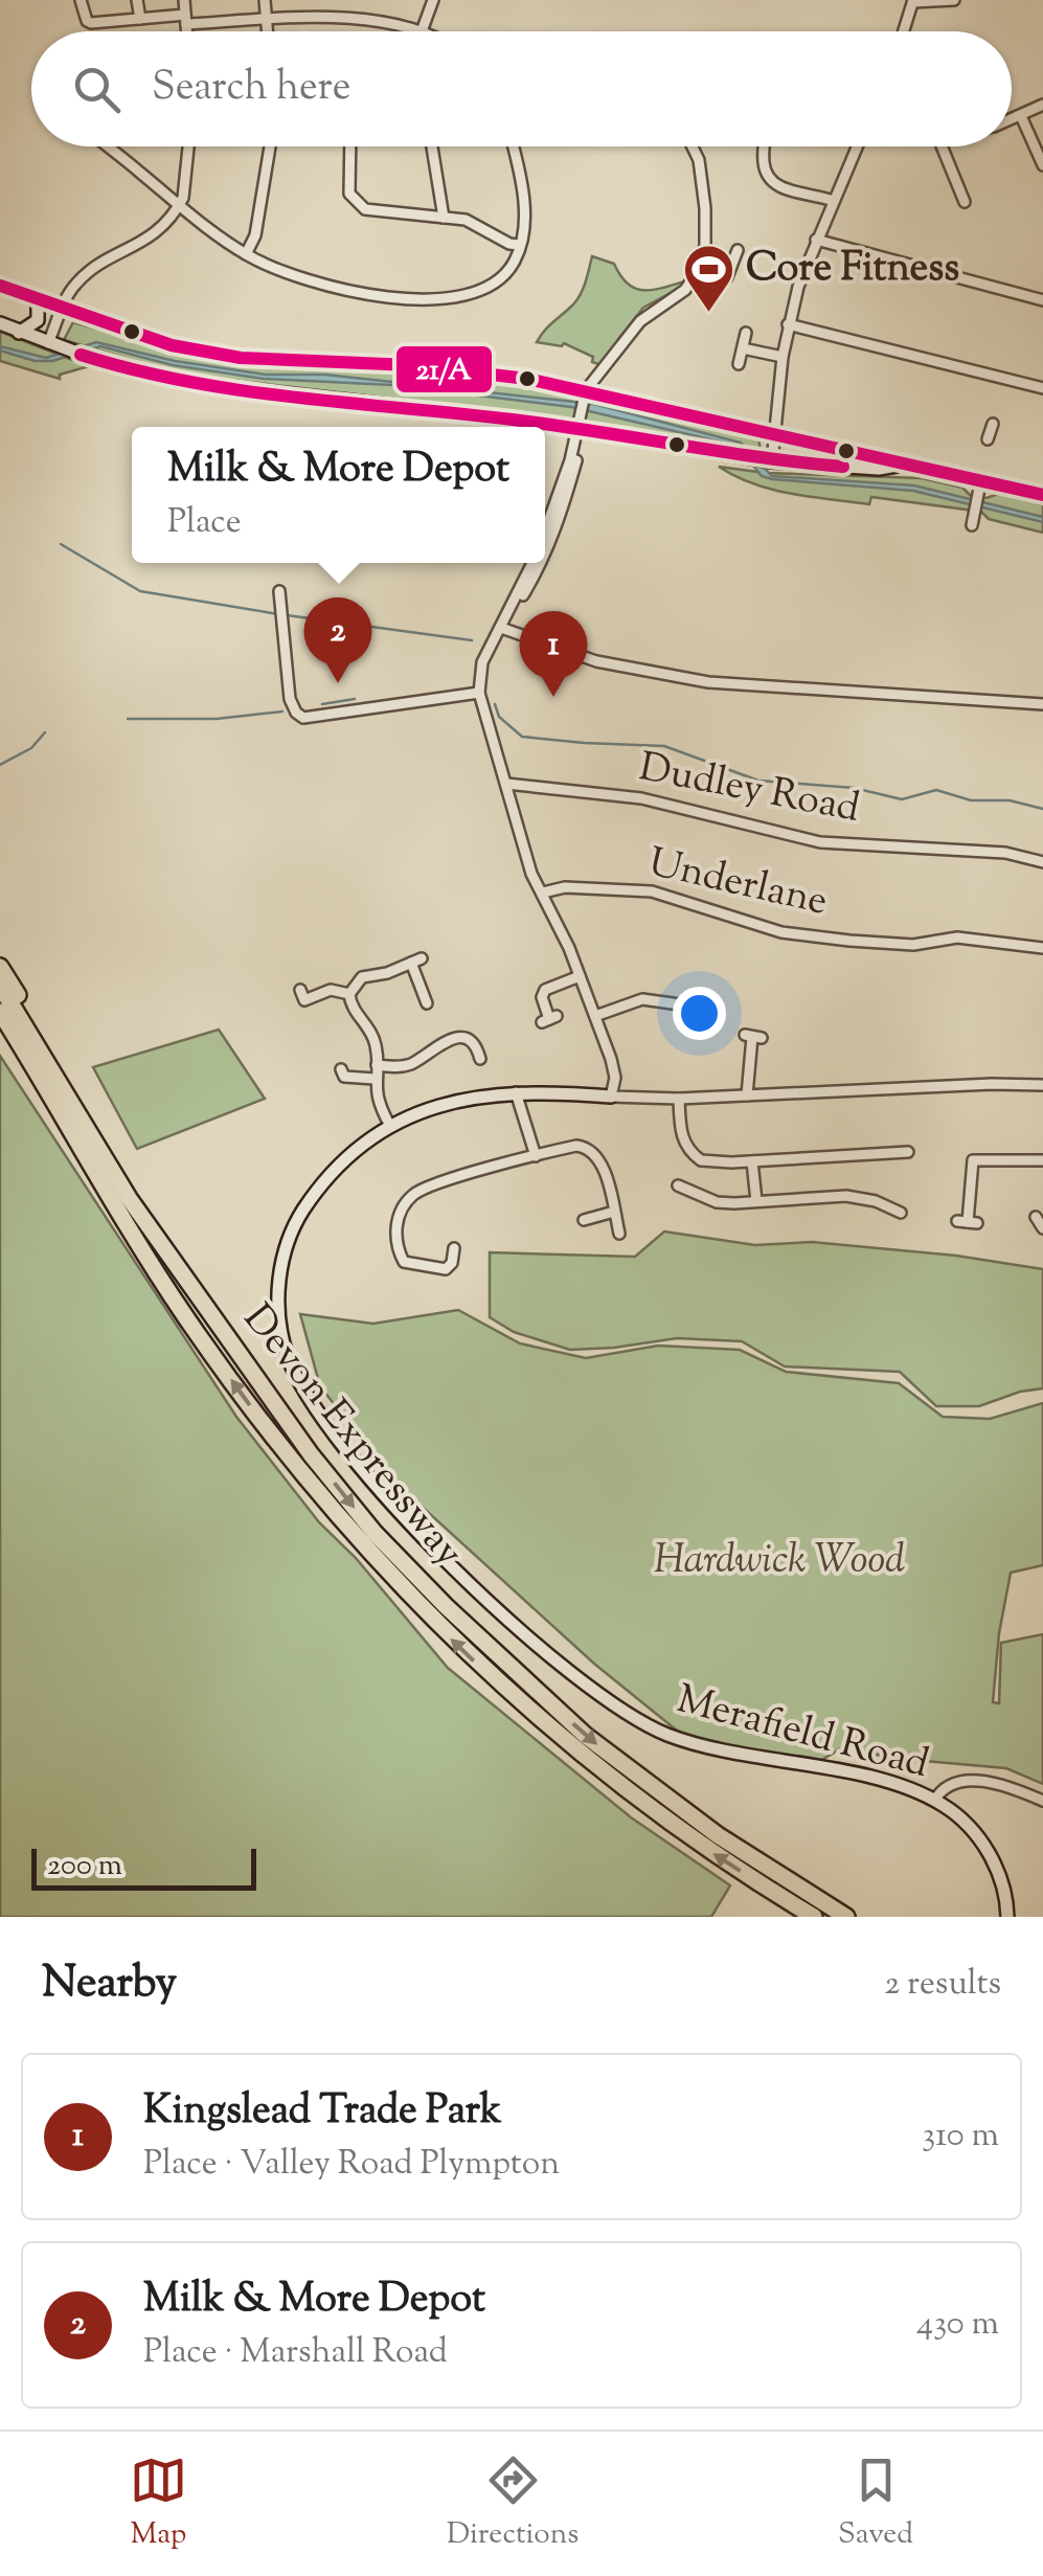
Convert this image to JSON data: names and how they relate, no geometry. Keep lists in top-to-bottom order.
{
  "streets": {
    "highway": ["Devon Expressway"],
    "main road": ["Merafield Road"],
    "street": ["Dudley Road", "Underlane"]
  },
  "parks": ["Hardwick Wood"],
  "places": {
    "sports": ["Core Fitness"]
  },
  "lines": ["transit line 21/A"],
  "scale_bar": "200 m",
  "page": {
    "search": "Search here",
    "popup": ["Milk & More Depot", "Place"],
    "pins": ["2", "1"],
    "scale": "200 m",
    "heading": ["Nearby", "2 results"],
    "list": [
      {
        "mark": "1",
        "name": "Kingslead Trade Park",
        "note": "Place · Valley Road Plympton",
        "value": "310 m"
      },
      {
        "mark": "2",
        "name": "Milk & More Depot",
        "note": "Place · Marshall Road",
        "value": "430 m"
      }
    ],
    "nav": ["Map", "Directions", "Saved"]
  }
}
